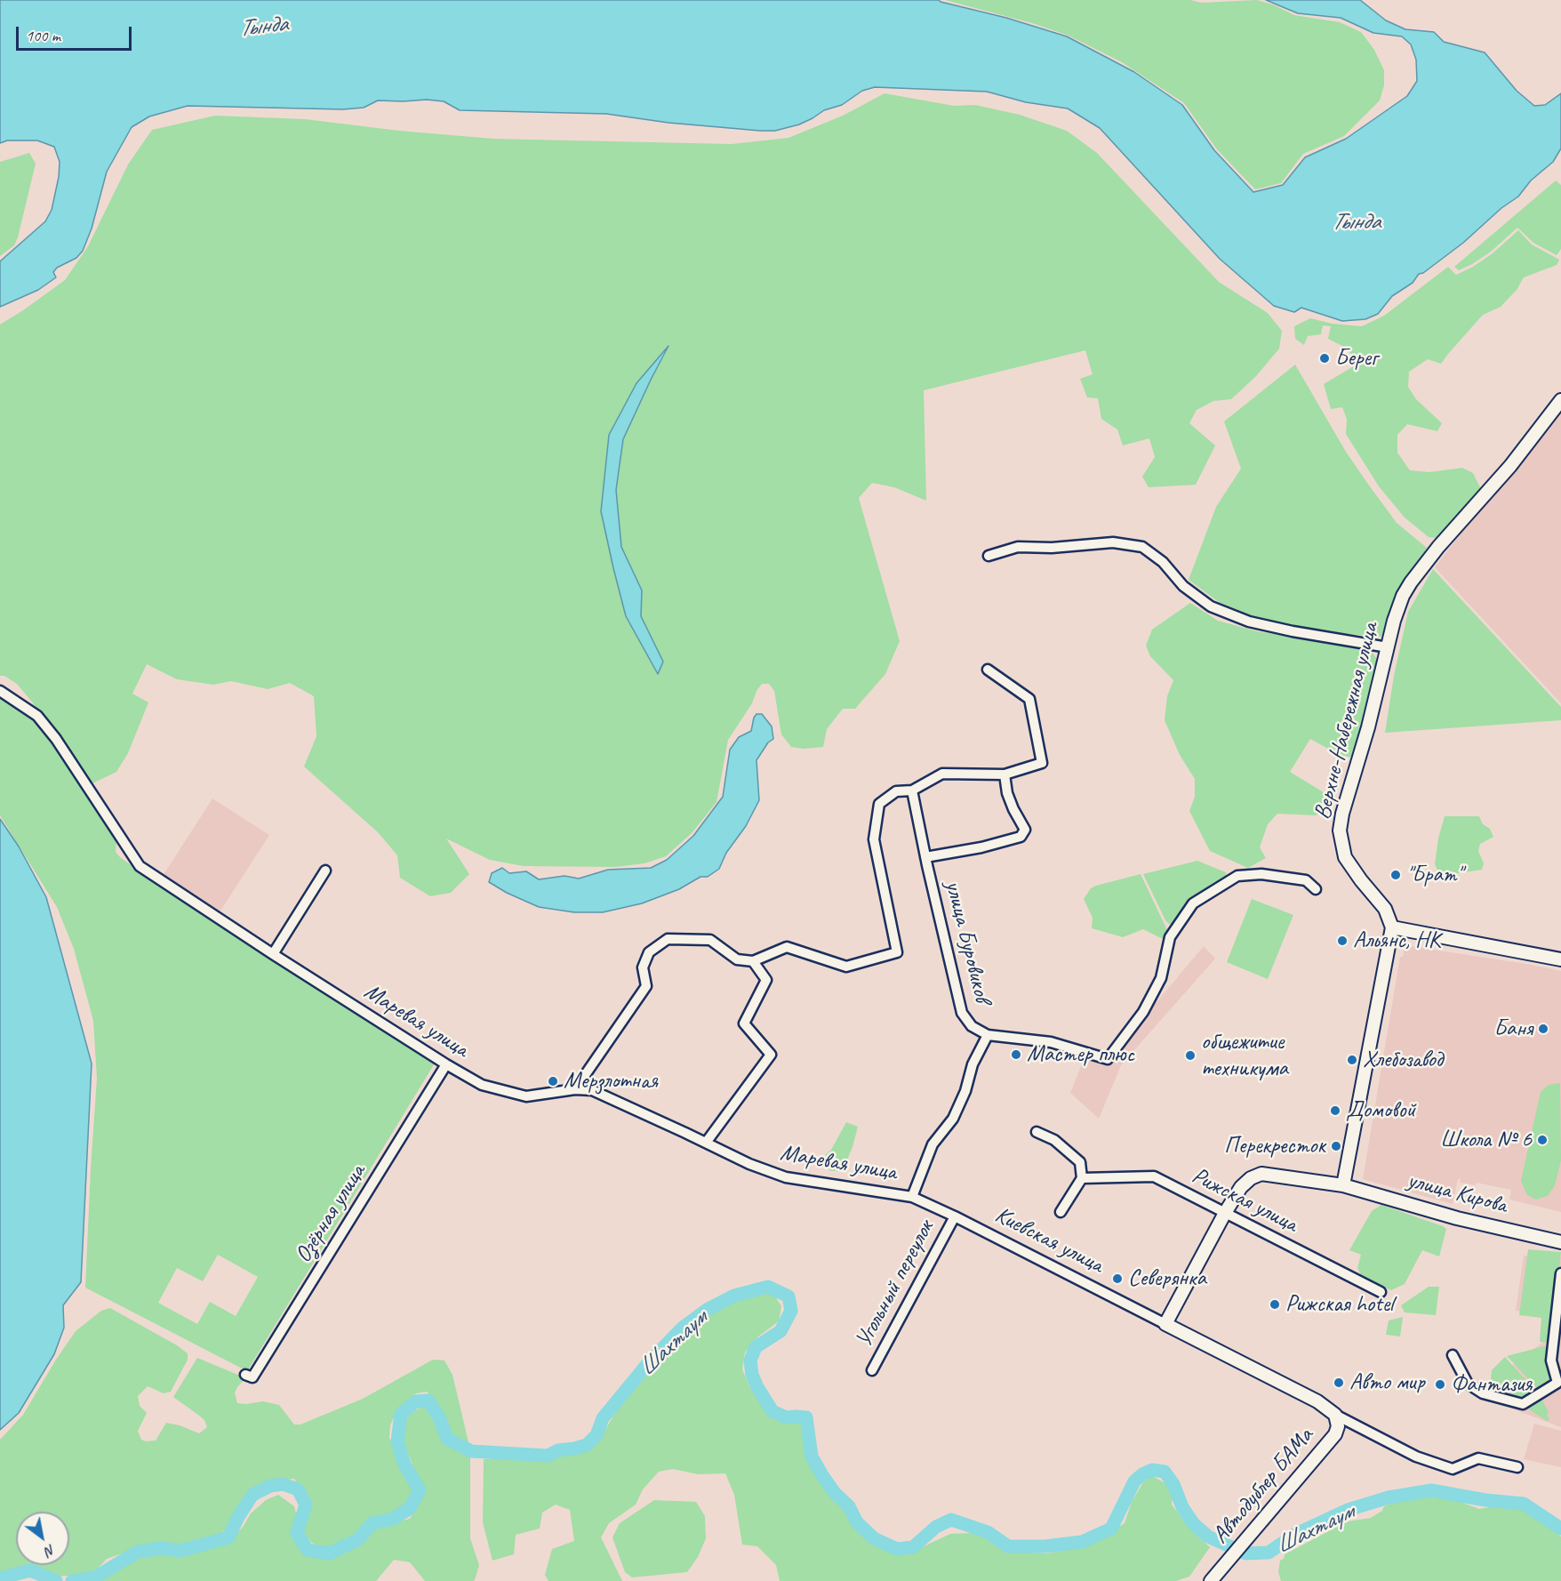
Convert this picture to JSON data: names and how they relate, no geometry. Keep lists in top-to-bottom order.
{
  "streets": {
    "street": [
      "Верхне-Набережная улица",
      "улица Буровиков",
      "Маревая улица",
      "улица Кирова",
      "Рижская улица",
      "Озёрная улица",
      "Киевская улица",
      "Угольный переулок",
      "Автодублер БАМа"
    ]
  },
  "crossings": [
    ["Маревая улица", "Озёрная улица"],
    ["Маревая улица", "Киевская улица"],
    ["улица Кирова", "Рижская улица"],
    ["улица Кирова", "Киевская улица"],
    ["Киевская улица", "Угольный переулок"],
    ["Киевская улица", "Автодублер БАМа"]
  ],
  "water": ["Тында", "Шахтаум"],
  "places": [
    "Берег",
    "\"Брат\"",
    "Альянс, НК",
    "Баня",
    "Мастер плюс",
    "общежитие техникума",
    "Хлебозавод",
    "Мерзлотная",
    "Домовой",
    "Школа № 6",
    "Перекресток",
    "Северянка",
    "Рижская hotel",
    "Авто мир",
    "Фантазия"
  ],
  "scale_bar": "100 m",
  "north": "bottom right"
}
